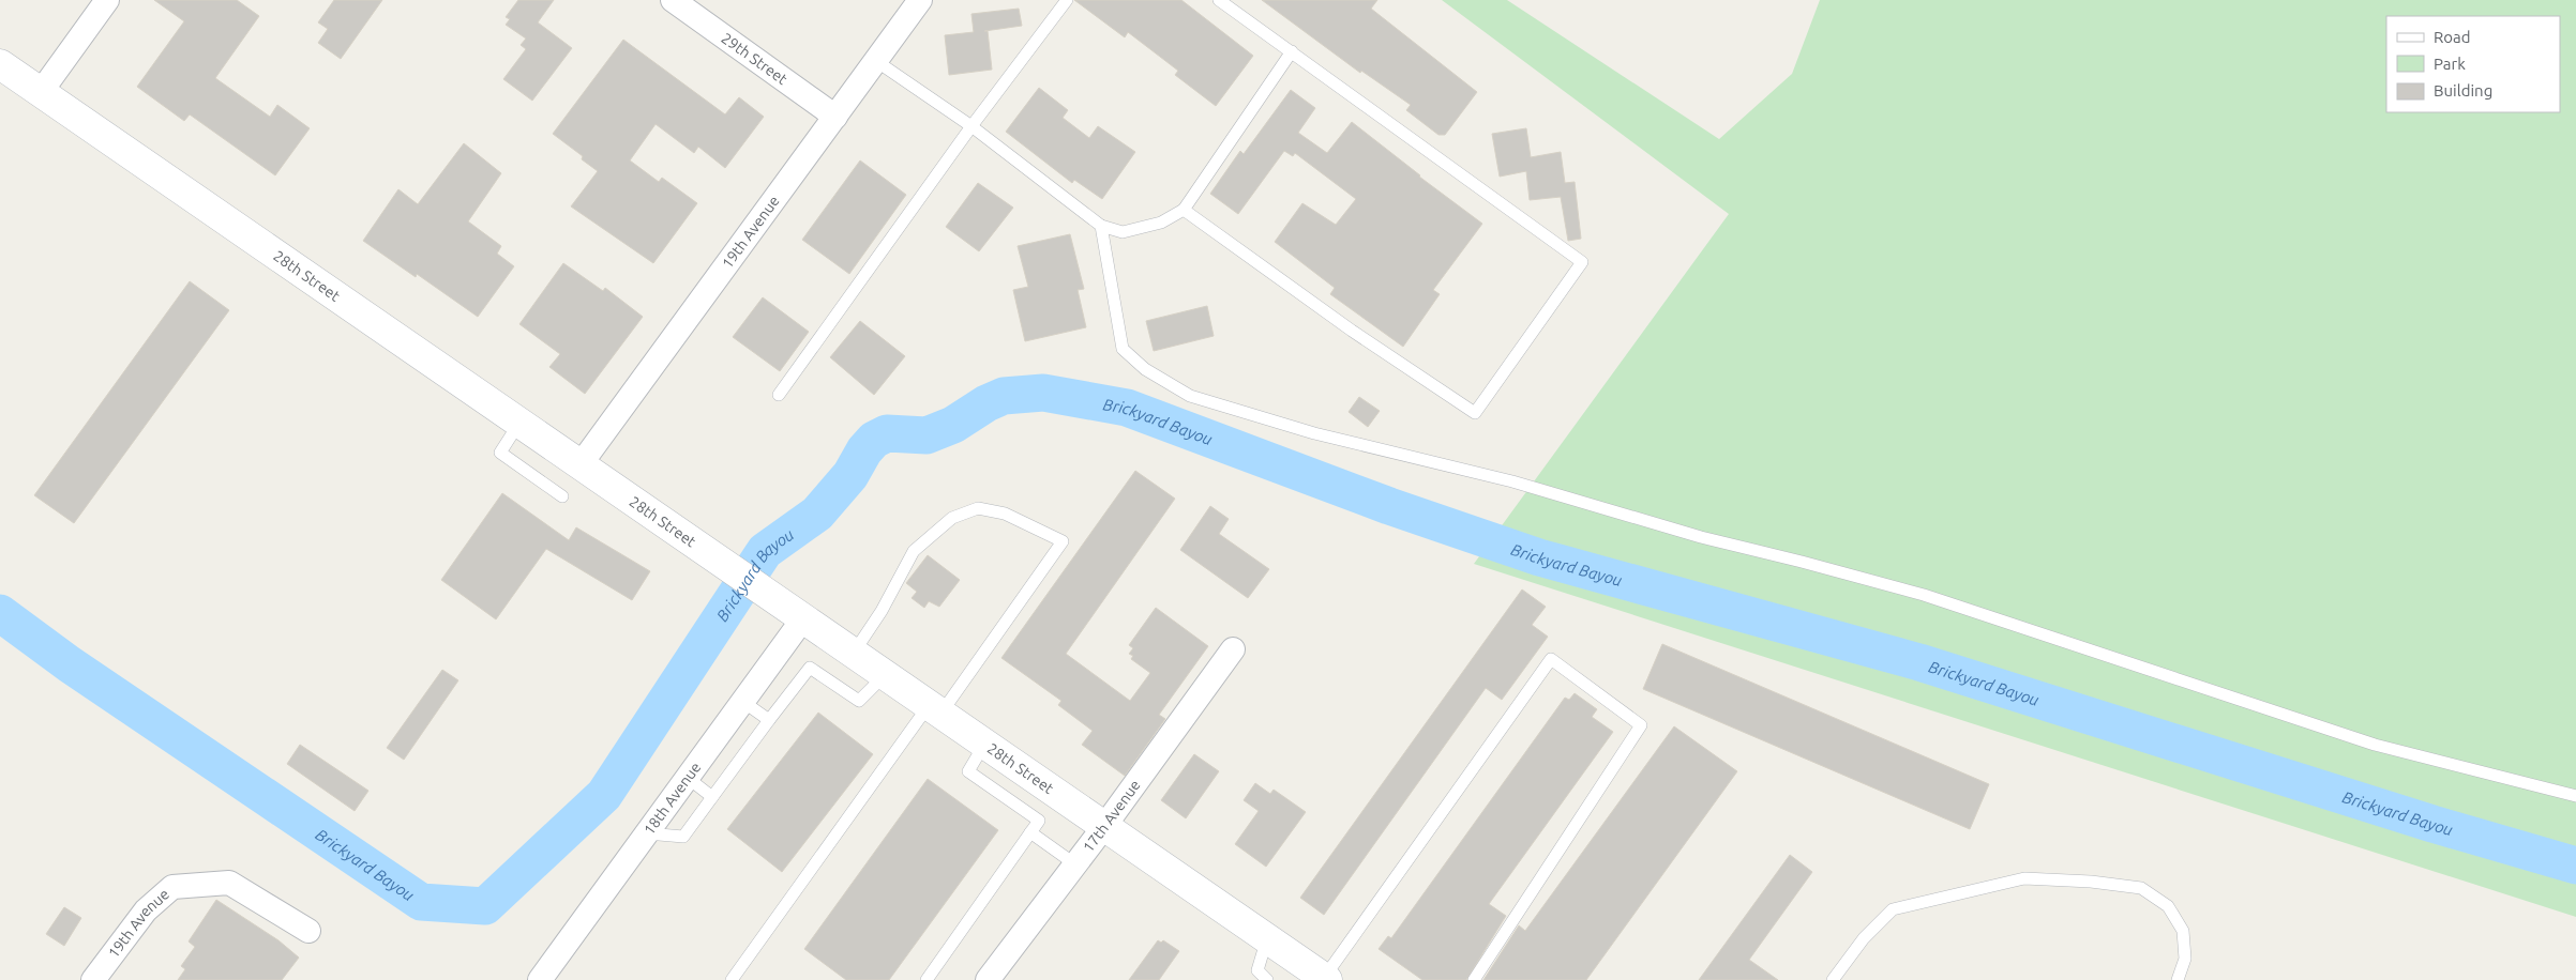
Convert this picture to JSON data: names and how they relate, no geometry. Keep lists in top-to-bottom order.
{
  "streets": {
    "main road": ["28th Street"],
    "street": [
      "29th Street",
      "19th Avenue",
      "18th Avenue",
      "17th Avenue"
    ]
  },
  "crossings": [
    ["29th Street", "19th Avenue"],
    ["19th Avenue", "28th Street"],
    ["28th Street", "18th Avenue"],
    ["28th Street", "17th Avenue"]
  ],
  "water": ["Brickyard Bayou"],
  "legend": ["Road", "Park", "Building"]
}
